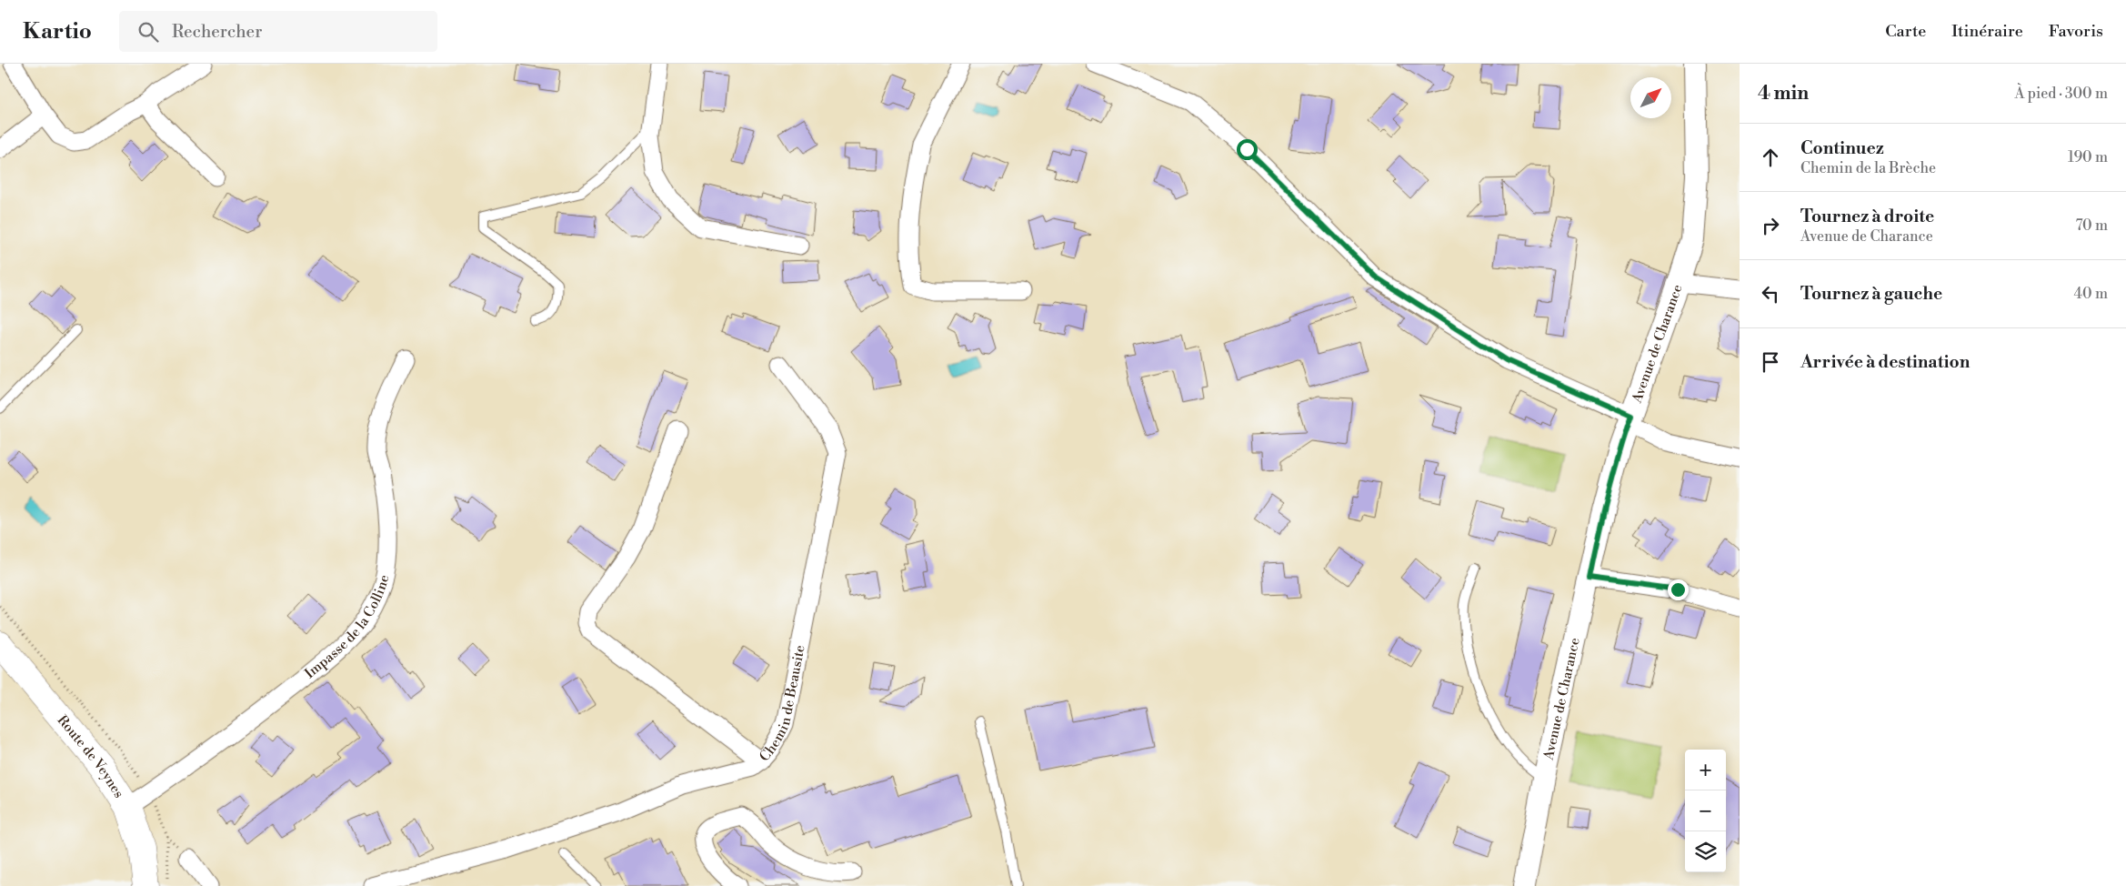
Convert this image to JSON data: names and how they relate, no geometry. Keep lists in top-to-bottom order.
{
  "streets": {
    "main road": ["Route de Veynes"],
    "street": ["Avenue de Charance", "Impasse de la Colline", "Chemin de Beausite"]
  },
  "crossings": [
    ["Impasse de la Colline", "Route de Veynes"]
  ],
  "north": "top right",
  "page": {
    "header": "Kartio",
    "search": "Rechercher",
    "nav": ["Carte", "Itinéraire", "Favoris"],
    "heading": ["4 min", "À pied · 300 m"],
    "list": [
      ["Continuez", "Chemin de la Brèche", "190 m"],
      ["Tournez à droite", "Avenue de Charance", "70 m"],
      ["Tournez à gauche", "40 m"],
      "Arrivée à destination"
    ],
    "map_buttons": ["+", "−"]
  }
}
